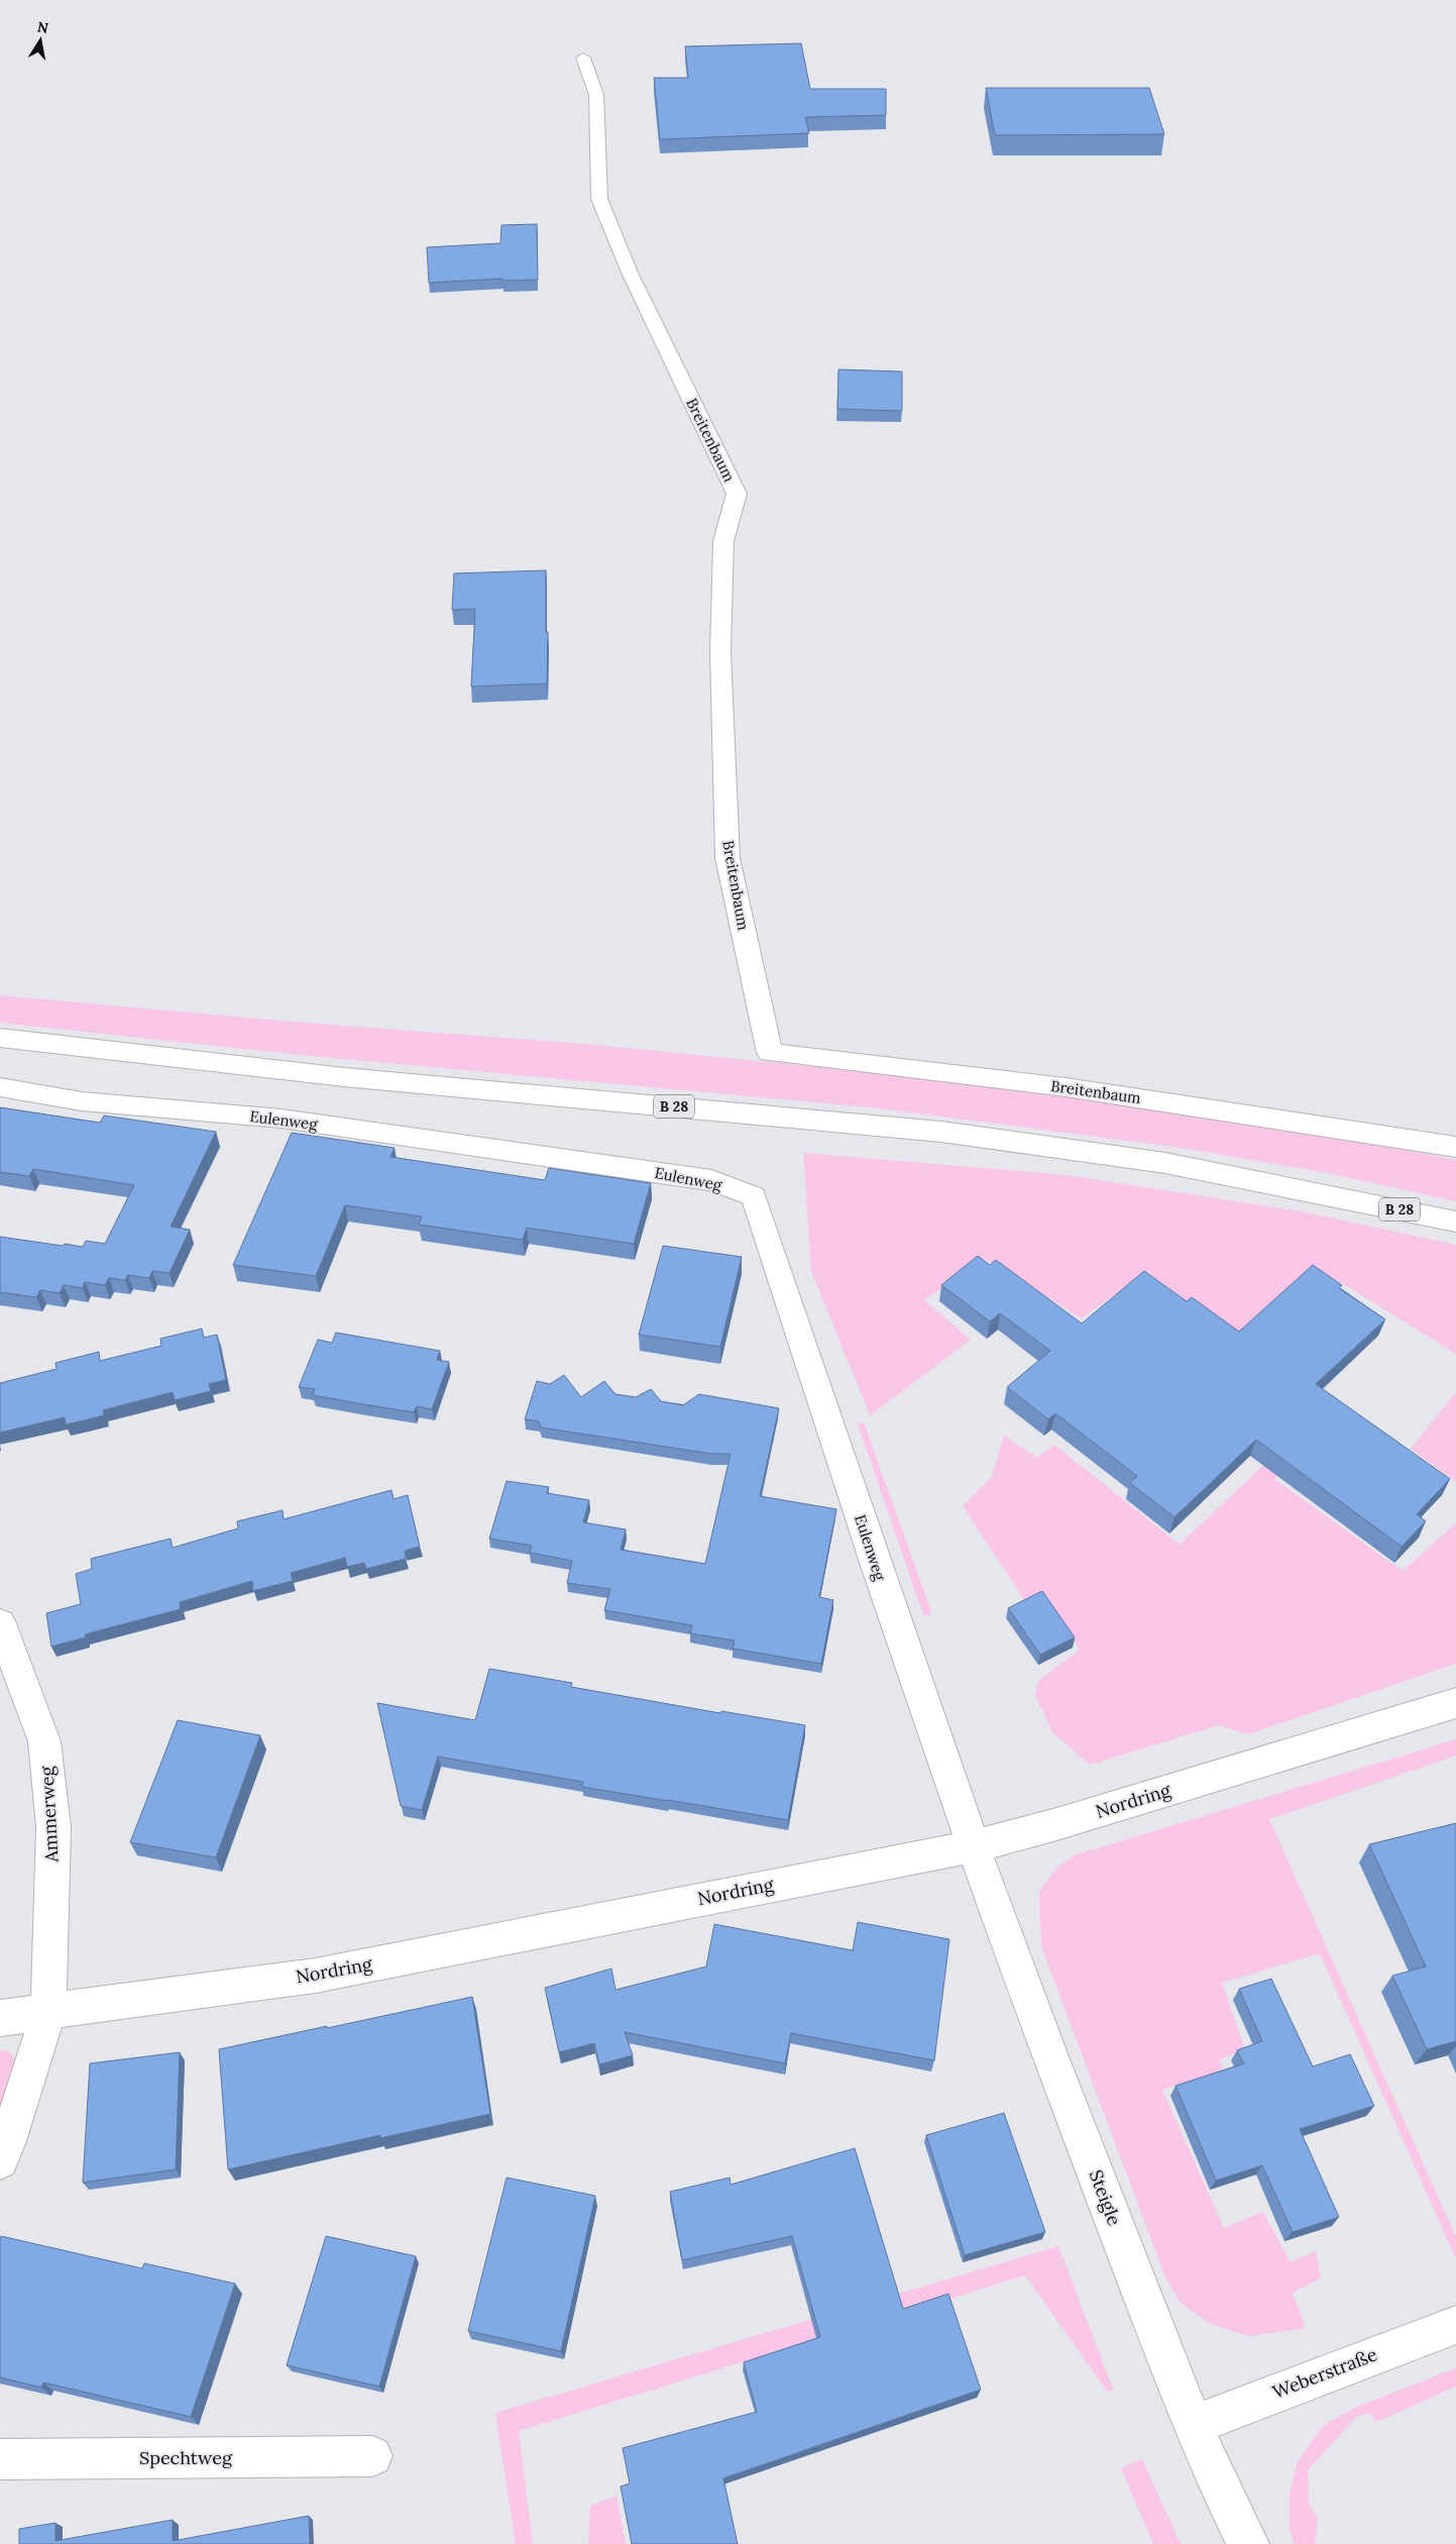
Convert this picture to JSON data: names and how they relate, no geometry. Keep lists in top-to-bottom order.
{
  "streets": {
    "street": [
      "Breitenbaum",
      "B 28",
      "Eulenweg",
      "Nordring",
      "Ammerweg",
      "Steigle",
      "Weberstraße",
      "Spechtweg"
    ]
  },
  "crossings": [
    ["Eulenweg", "Nordring"],
    ["Eulenweg", "Steigle"],
    ["Nordring", "Ammerweg"],
    ["Nordring", "Steigle"],
    ["Steigle", "Weberstraße"]
  ],
  "north": "top"
}
